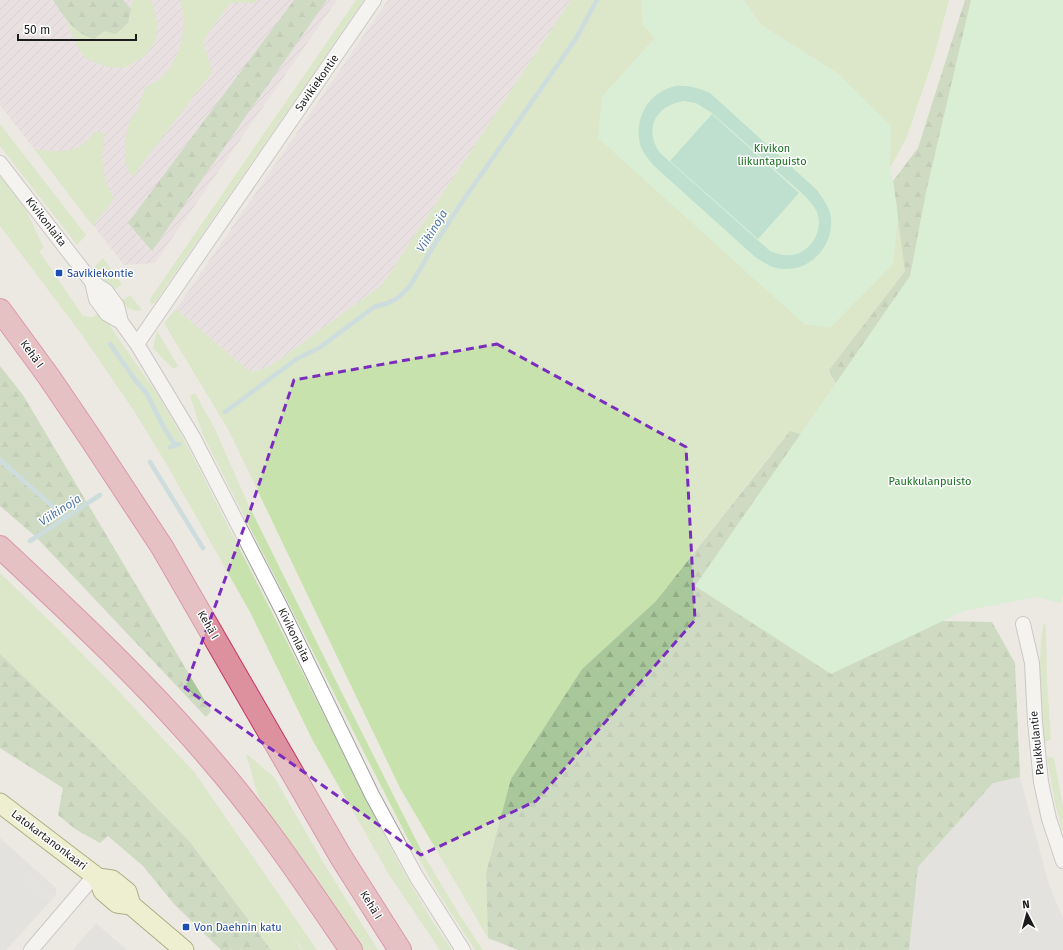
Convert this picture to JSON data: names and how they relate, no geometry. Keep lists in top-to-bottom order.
{
  "streets": {
    "highway": ["Kehä I"],
    "street": [
      "Savikiekontie",
      "Kivikonlaita",
      "Paukkulantie",
      "Latokartanonkaari"
    ]
  },
  "crossings": [
    ["Savikiekontie", "Kivikonlaita"]
  ],
  "water": ["Viikinoja"],
  "parks": ["Kivikon liikuntapuisto", "Paukkulanpuisto"],
  "places": {
    "transit": ["Savikiekontie", "Von Daehnin katu"]
  },
  "scale_bar": "50 m",
  "north": "top"
}
